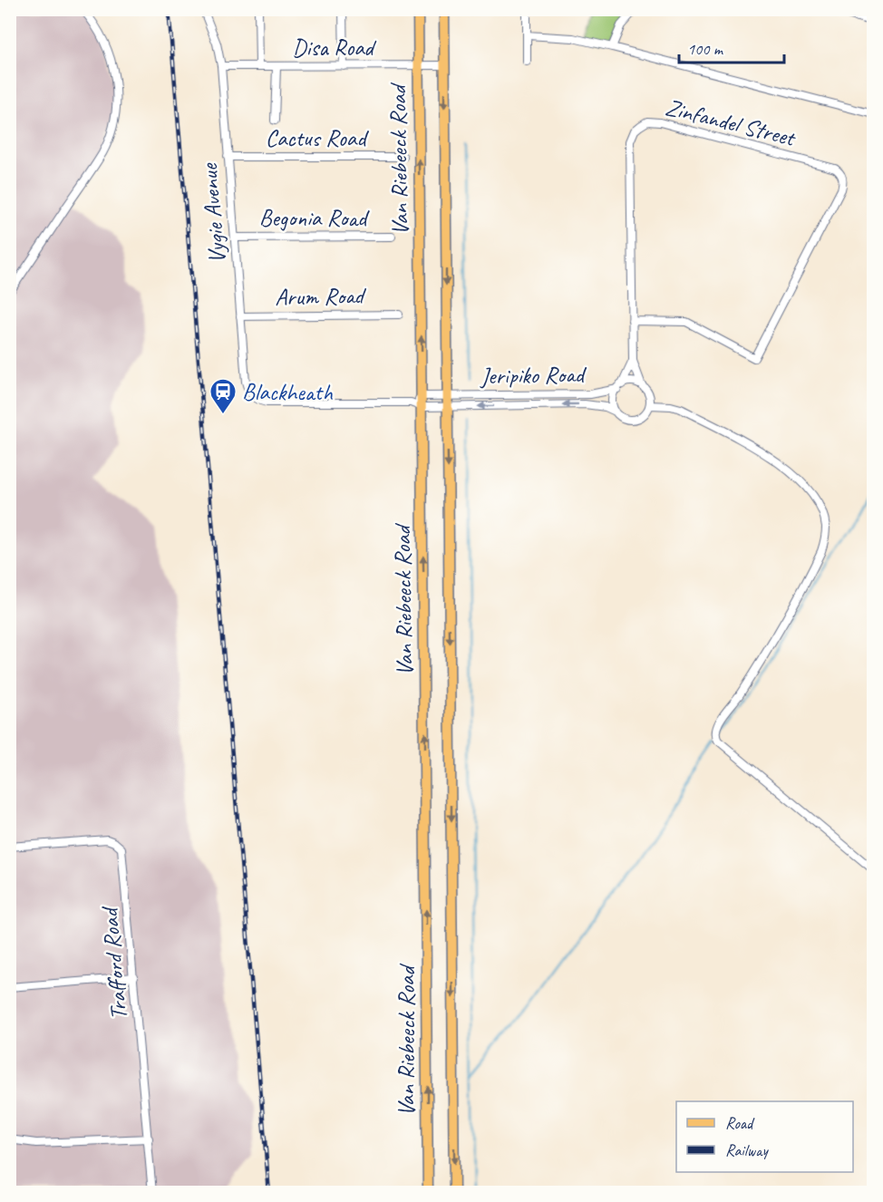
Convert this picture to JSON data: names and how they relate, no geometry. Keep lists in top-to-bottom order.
{
  "streets": {
    "main road": ["Van Riebeeck Road"],
    "street": [
      "Disa Road",
      "Zinfandel Street",
      "Cactus Road",
      "Vygie Avenue",
      "Begonia Road",
      "Arum Road",
      "Jeripiko Road",
      "Trafford Road"
    ]
  },
  "crossings": [
    ["Disa Road", "Van Riebeeck Road"],
    ["Disa Road", "Vygie Avenue"],
    ["Zinfandel Street", "Jeripiko Road"],
    ["Cactus Road", "Vygie Avenue"],
    ["Van Riebeeck Road", "Vygie Avenue"],
    ["Van Riebeeck Road", "Jeripiko Road"],
    ["Vygie Avenue", "Begonia Road"],
    ["Vygie Avenue", "Arum Road"],
    ["Vygie Avenue", "Jeripiko Road"]
  ],
  "places": {
    "station": ["Blackheath"]
  },
  "legend": ["Road", "Railway"],
  "scale_bar": "100 m"
}
